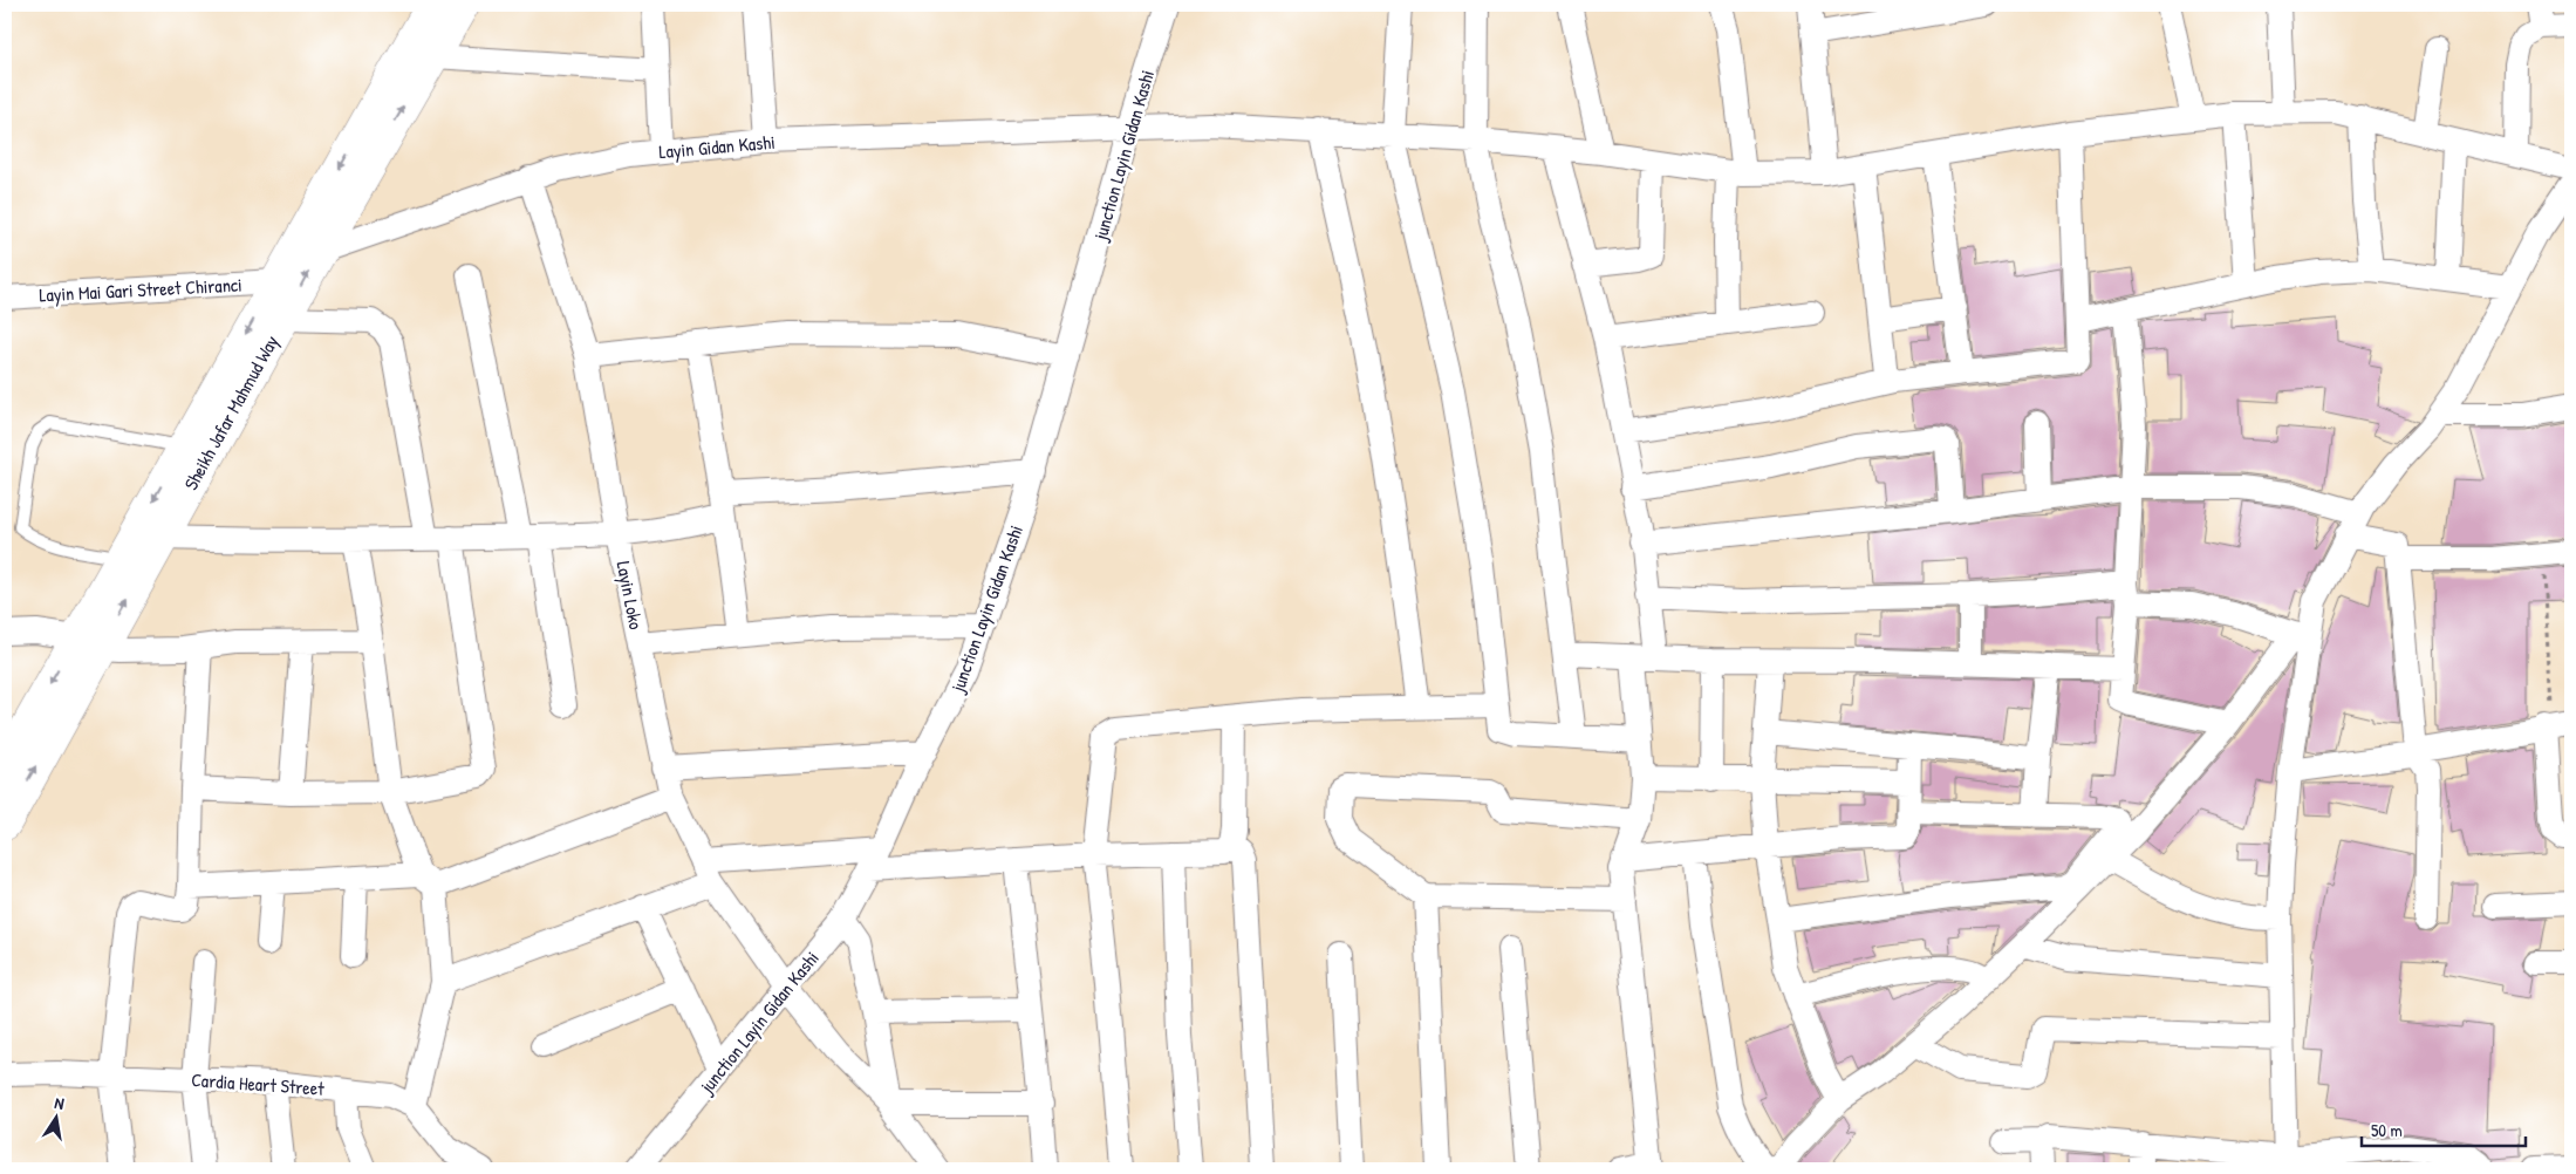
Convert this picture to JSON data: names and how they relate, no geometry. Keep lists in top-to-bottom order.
{
  "streets": {
    "main road": ["Sheikh Jafar Mahmud Way"],
    "street": [
      "Layin Gidan Kashi",
      "junction Layin Gidan Kashi",
      "Layin Mai Gari Street Chiranci",
      "Layin Loko",
      "Cardia Heart Street"
    ]
  },
  "crossings": [
    ["Layin Gidan Kashi", "junction Layin Gidan Kashi"],
    ["Layin Gidan Kashi", "Sheikh Jafar Mahmud Way"],
    ["Layin Gidan Kashi", "Layin Loko"],
    ["junction Layin Gidan Kashi", "Layin Loko"],
    ["Layin Mai Gari Street Chiranci", "Sheikh Jafar Mahmud Way"]
  ],
  "scale_bar": "50 m",
  "north": "top"
}
